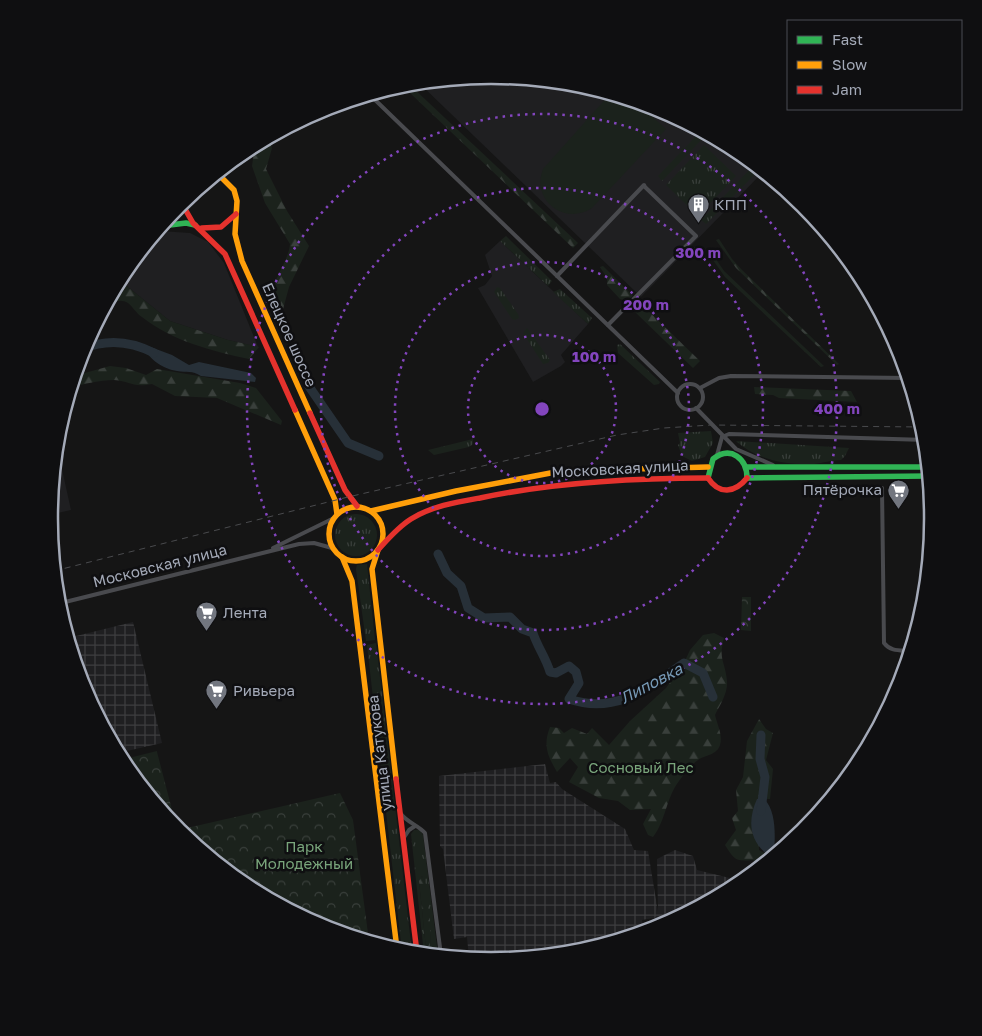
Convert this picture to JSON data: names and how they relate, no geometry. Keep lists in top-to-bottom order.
{
  "streets": {
    "main road": ["Елецкое шоссе", "Московская улица", "улица Катукова"]
  },
  "crossings": [
    ["Елецкое шоссе", "Московская улица"],
    ["Елецкое шоссе", "улица Катукова"],
    ["Московская улица", "улица Катукова"]
  ],
  "water": ["Липовка"],
  "parks": ["Сосновый Лес", "Парк Молодежный"],
  "places": {
    "building": ["КПП"],
    "supermarket": ["Пятёрочка", "Лента", "Ривьера"]
  },
  "legend": ["Fast", "Slow", "Jam"],
  "rings": [
    "300 m",
    "200 m",
    "100 m",
    "400 m"
  ]
}
